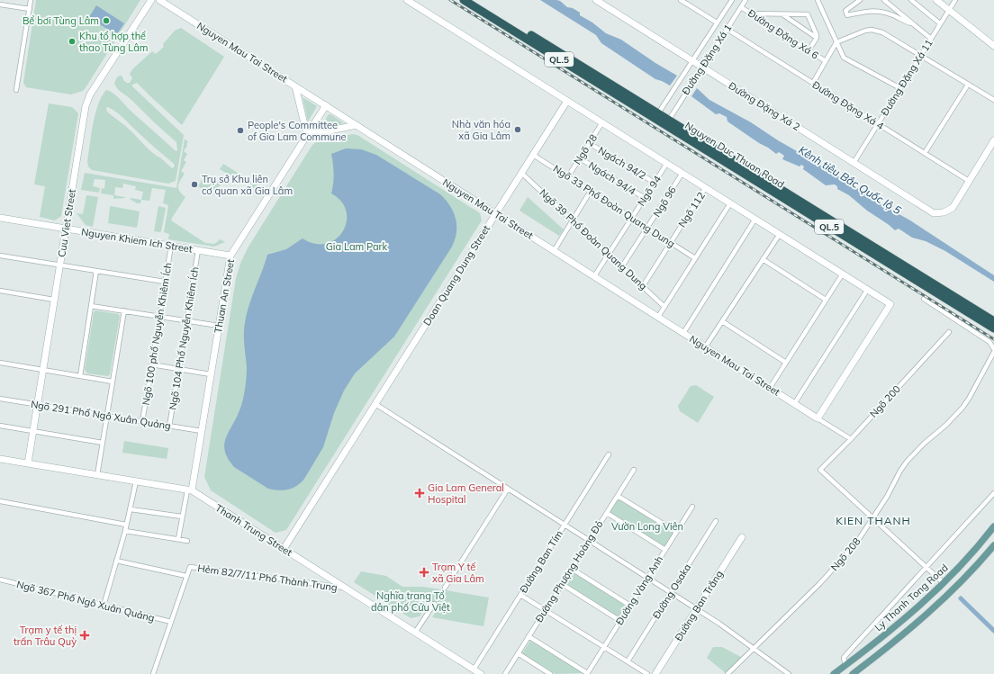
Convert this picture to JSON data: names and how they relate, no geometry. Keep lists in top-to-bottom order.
{
  "streets": {
    "highway": ["QL.5", "Nguyen Duc Thuan Road"],
    "main road": ["Ly Thanh Tong Road"],
    "street": [
      "Đường Đặng Xá 6",
      "Nguyen Mau Tai Street",
      "Đường Đặng Xá 1",
      "Đường Đặng Xá 11",
      "Đường Đặng Xá 4",
      "Đường Đặng Xá 2",
      "Ngõ 28",
      "Ngách 94/2",
      "Ngách 94/4",
      "Ngõ 94",
      "Ngõ 96",
      "Ngõ 33 Phố Đoàn Quang Dung",
      "Ngõ 112",
      "Cuu Viet Street",
      "Ngõ 39 Phố Đoàn Quang Dung",
      "Nguyen Khiem Ich Street",
      "Doan Quang Dung Street",
      "Thuan An Street",
      "Ngõ 100 phố Nguyễn Khiêm Ích",
      "Ngõ 104 Phố Nguyễn Khiêm Ích",
      "Ngõ 200",
      "Ngõ 291 Phố Ngô Xuân Quảng",
      "Thanh Trung Street",
      "Ngõ 208",
      "Đường Ban Tím",
      "Đường Phượng Hoàng Đỏ",
      "Hẻm 82/7/11 Phố Thành Trung",
      "Đường Vàng Anh",
      "Đường Osaka",
      "Ngõ 367 Phố Ngô Xuân Quảng",
      "Đường Ban Trắng"
    ]
  },
  "crossings": [
    ["Đường Đặng Xá 6", "Đường Đặng Xá 1"],
    ["Nguyen Mau Tai Street", "Ngõ 94"],
    ["Nguyen Mau Tai Street", "Doan Quang Dung Street"],
    ["Nguyen Mau Tai Street", "Thuan An Street"],
    ["Đường Đặng Xá 1", "Đường Đặng Xá 4"],
    ["Đường Đặng Xá 1", "Đường Đặng Xá 2"],
    ["Đường Đặng Xá 1", "Nguyen Duc Thuan Road"],
    ["Đường Đặng Xá 11", "Đường Đặng Xá 4"],
    ["Đường Đặng Xá 11", "Đường Đặng Xá 2"],
    ["Đường Đặng Xá 4", "Đường Đặng Xá 2"],
    ["Ngõ 28", "Ngách 94/2"],
    ["Ngõ 28", "Ngách 94/4"],
    ["Ngõ 28", "Ngõ 33 Phố Đoàn Quang Dung"],
    ["Ngách 94/2", "Ngõ 94"],
    ["Ngách 94/4", "Ngõ 94"],
    ["Ngõ 94", "Ngõ 33 Phố Đoàn Quang Dung"],
    ["Ngõ 94", "Ngõ 39 Phố Đoàn Quang Dung"],
    ["Ngõ 96", "Ngõ 33 Phố Đoàn Quang Dung"],
    ["Ngõ 96", "Ngõ 39 Phố Đoàn Quang Dung"],
    ["Ngõ 33 Phố Đoàn Quang Dung", "Ngõ 112"],
    ["Ngõ 33 Phố Đoàn Quang Dung", "Doan Quang Dung Street"],
    ["Ngõ 112", "Ngõ 39 Phố Đoàn Quang Dung"],
    ["Cuu Viet Street", "Nguyen Khiem Ich Street"],
    ["Cuu Viet Street", "Ngõ 291 Phố Ngô Xuân Quảng"],
    ["Cuu Viet Street", "Thanh Trung Street"],
    ["Ngõ 39 Phố Đoàn Quang Dung", "Doan Quang Dung Street"],
    ["Nguyen Khiem Ich Street", "Thuan An Street"],
    ["Nguyen Khiem Ich Street", "Ngõ 100 phố Nguyễn Khiêm Ích"],
    ["Nguyen Khiem Ich Street", "Ngõ 104 Phố Nguyễn Khiêm Ích"],
    ["Doan Quang Dung Street", "Thanh Trung Street"],
    ["Thuan An Street", "Ngõ 291 Phố Ngô Xuân Quảng"],
    ["Thuan An Street", "Thanh Trung Street"],
    ["Ngõ 100 phố Nguyễn Khiêm Ích", "Ngõ 291 Phố Ngô Xuân Quảng"],
    ["Ngõ 104 Phố Nguyễn Khiêm Ích", "Ngõ 291 Phố Ngô Xuân Quảng"],
    ["Ngõ 200", "Ngõ 208"],
    ["Thanh Trung Street", "Đường Ban Tím"],
    ["Thanh Trung Street", "Hẻm 82/7/11 Phố Thành Trung"]
  ],
  "districts": ["KIEN THANH"],
  "water": ["Kênh tiêu Bắc Quốc lộ 5"],
  "parks": ["Gia Lam Park", "Vườn Long Viên", "Nghĩa trang Tổ dân phố Cửu Việt"],
  "places": {
    "other": [
      "Bể bơi Tùng Lâm",
      "Khu tổ hợp thể thao Tùng Lâm",
      "Nhà văn hóa xã Gia Lâm",
      "People's Committee of Gia Lam Commune",
      "Trụ sở Khu liên cơ quan xã Gia Lâm"
    ],
    "health": ["Gia Lam General Hospital", "Trạm Y tế xã Gia Lâm", "Trạm y tế thị trấn Trâu Quỳ"]
  }
}
